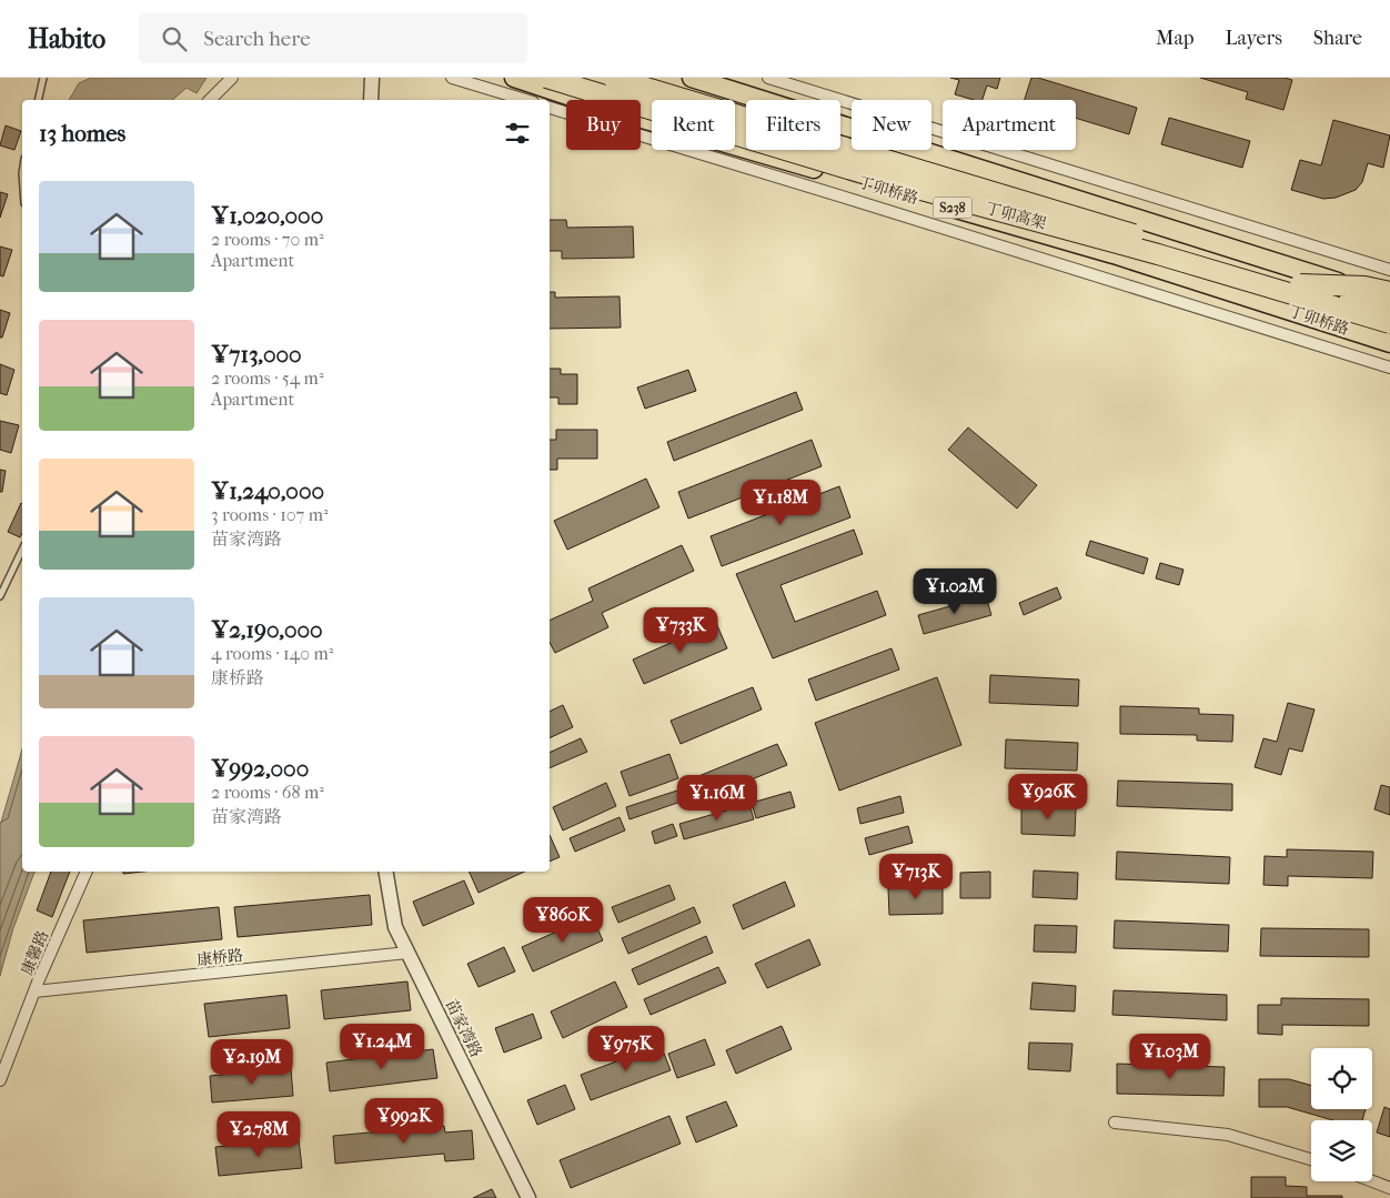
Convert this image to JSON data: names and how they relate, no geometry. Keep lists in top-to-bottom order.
{
  "streets": {
    "highway": ["S238", "丁卯高架"],
    "main road": ["丁卯桥路"],
    "street": ["康馨路", "康桥路", "苗家湾路"]
  },
  "crossings": [
    ["康馨路", "康桥路"],
    ["康桥路", "苗家湾路"]
  ],
  "page": {
    "header": "Habito",
    "search": "Search here",
    "nav": ["Map", "Layers", "Share"],
    "chip": [
      "Buy",
      "Rent",
      "Filters",
      "New",
      "Apartment"
    ],
    "heading": "13 homes",
    "list": [
      {
        "name": "¥1,020,000",
        "note": "2 rooms · 70 m² · Apartment"
      },
      {
        "name": "¥713,000",
        "note": "2 rooms · 54 m² · Apartment"
      },
      {
        "name": "¥1,240,000",
        "note": "3 rooms · 107 m² · 苗家湾路"
      },
      {
        "name": "¥2,190,000",
        "note": "4 rooms · 140 m² · 康桥路"
      },
      {
        "name": "¥992,000",
        "note": "2 rooms · 68 m² · 苗家湾路"
      }
    ],
    "price": [
      "¥1.18M",
      "¥1.02M",
      "¥733K",
      "¥926K",
      "¥1.16M",
      "¥713K",
      "¥860K",
      "¥1.24M",
      "¥975K",
      "¥1.03M",
      "¥2.19M",
      "¥992K",
      "¥2.78M"
    ]
  }
}
